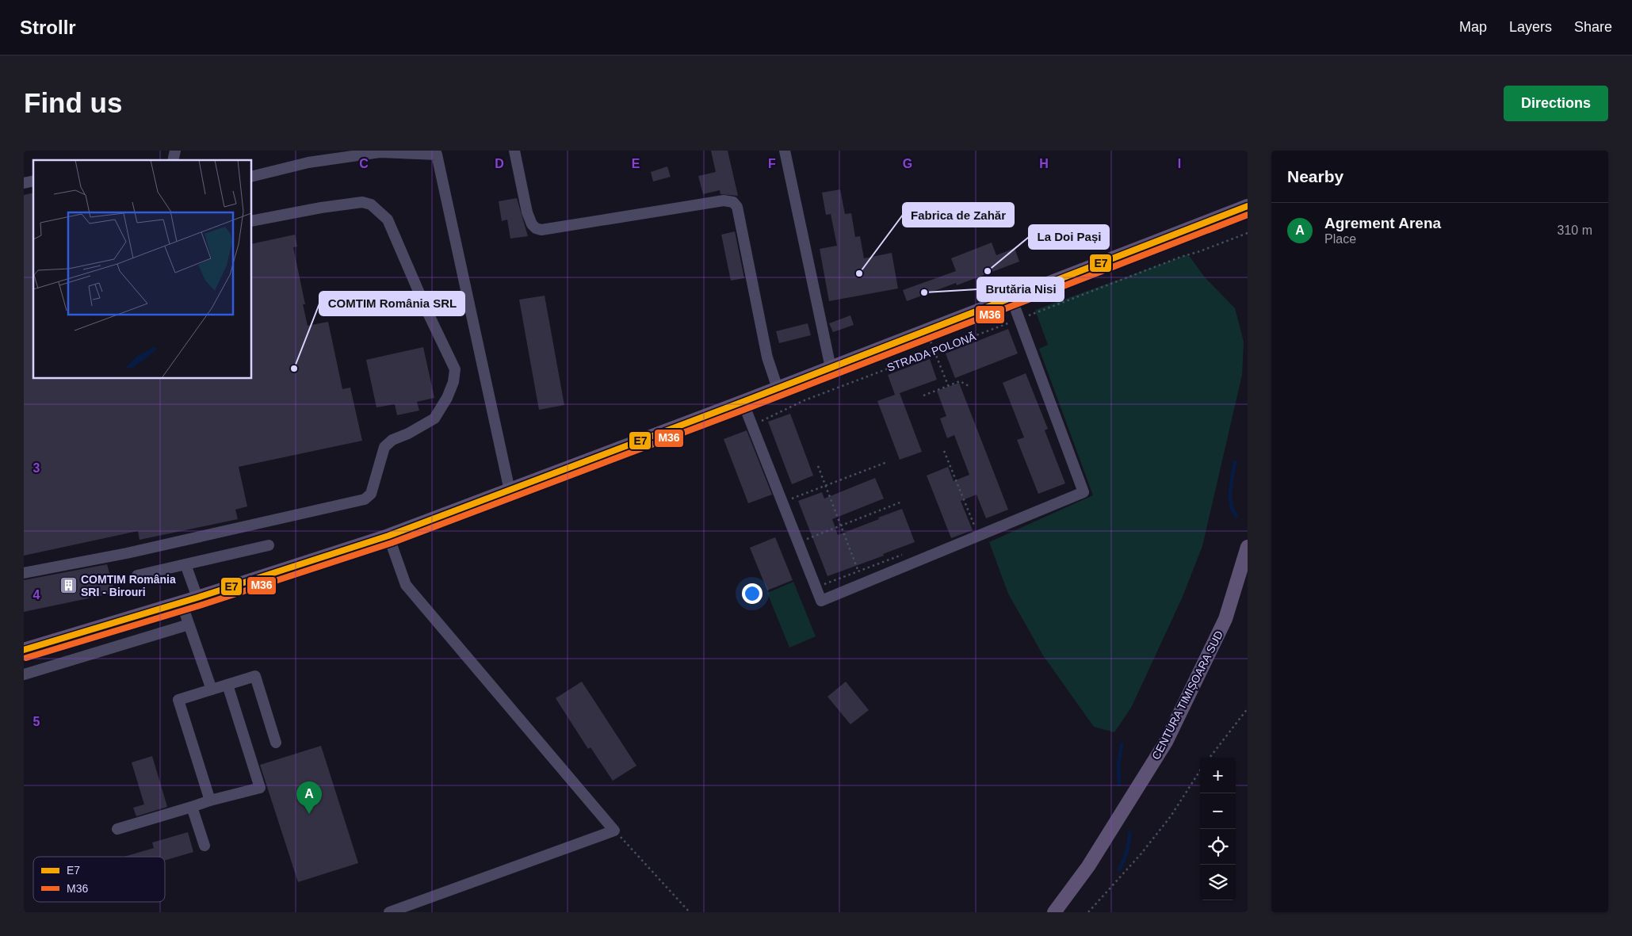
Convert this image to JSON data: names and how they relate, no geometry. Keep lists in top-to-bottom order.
{
  "streets": {
    "main road": ["STRADA POLONĂ", "CENTURA TIMIȘOARA SUD"]
  },
  "places": {
    "other": [
      "La Doi Pași",
      "Fabrica de Zahăr",
      "Brutăria Nisi",
      "COMTIM România SRL"
    ],
    "building": ["COMTIM România SRI - Birouri"]
  },
  "lines": ["transit line E7", "transit line M36"],
  "legend": ["E7", "M36"],
  "page": {
    "header": "Strollr",
    "nav": ["Map", "Layers", "Share"],
    "buttons": "Directions",
    "title": "Find us",
    "heading": "Nearby",
    "list": [
      {
        "mark": "A",
        "name": "Agrement Arena",
        "note": "Place",
        "value": "310 m"
      }
    ],
    "map_buttons": ["+", "−"],
    "pins": "A"
  },
  "grid": {
    "columns": [
      "C",
      "D",
      "E",
      "F",
      "G",
      "H",
      "I"
    ],
    "rows": ["3", "4", "5"]
  }
}
